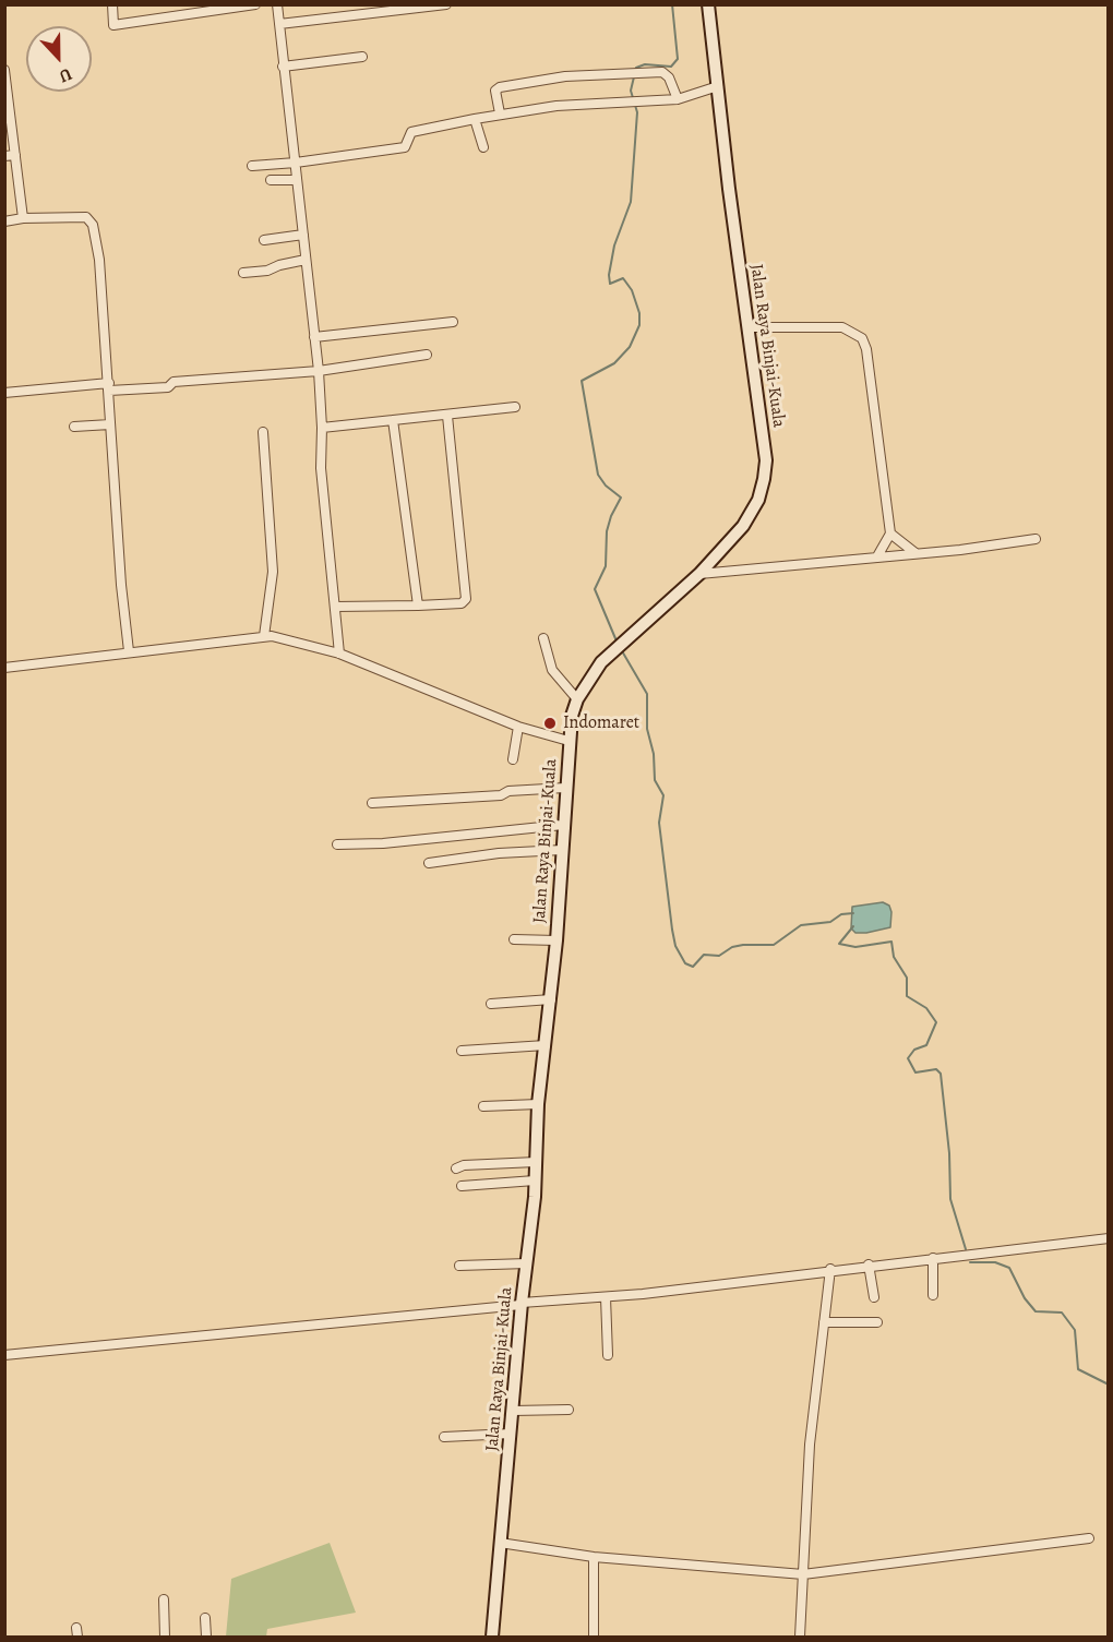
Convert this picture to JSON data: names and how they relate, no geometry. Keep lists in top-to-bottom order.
{
  "streets": {
    "main road": ["Jalan Raya Binjai-Kuala"]
  },
  "places": ["Indomaret"],
  "north": "bottom"
}
